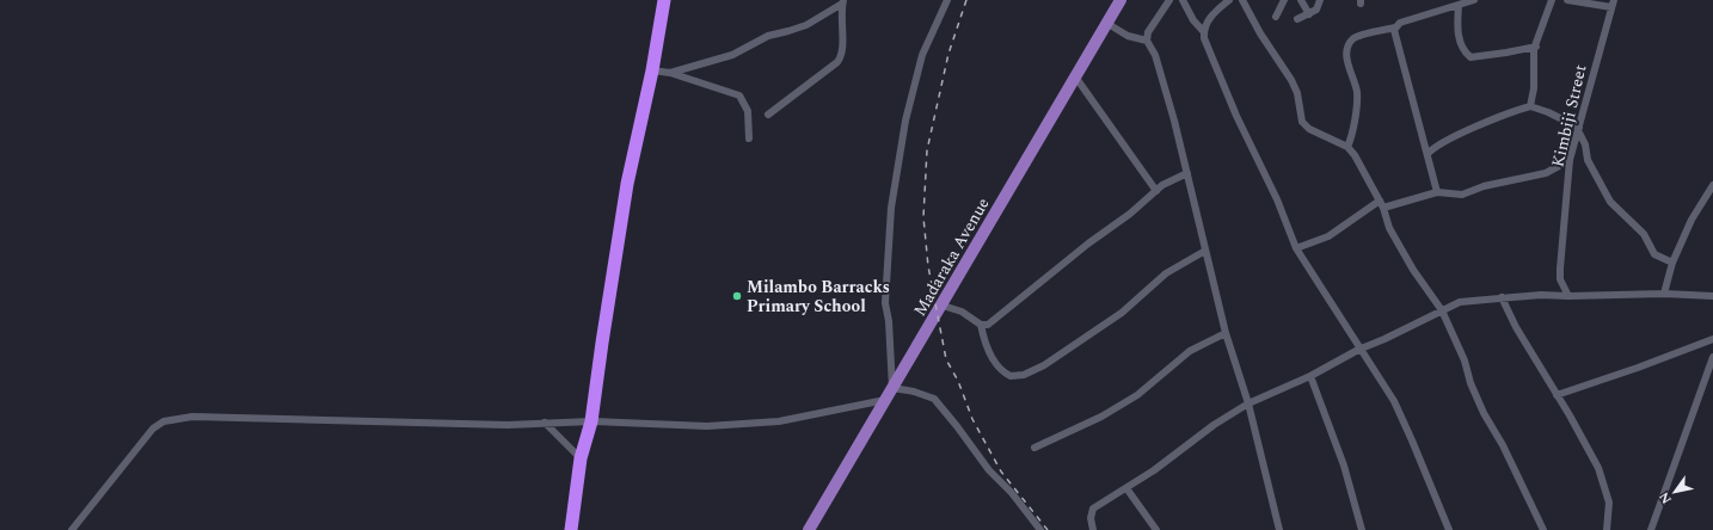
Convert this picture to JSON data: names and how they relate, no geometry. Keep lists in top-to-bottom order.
{
  "streets": {
    "main road": ["Madaraka Avenue"],
    "street": ["Kimbiji Street"]
  },
  "places": ["Milambo Barracks Primary School"],
  "north": "bottom left"
}
